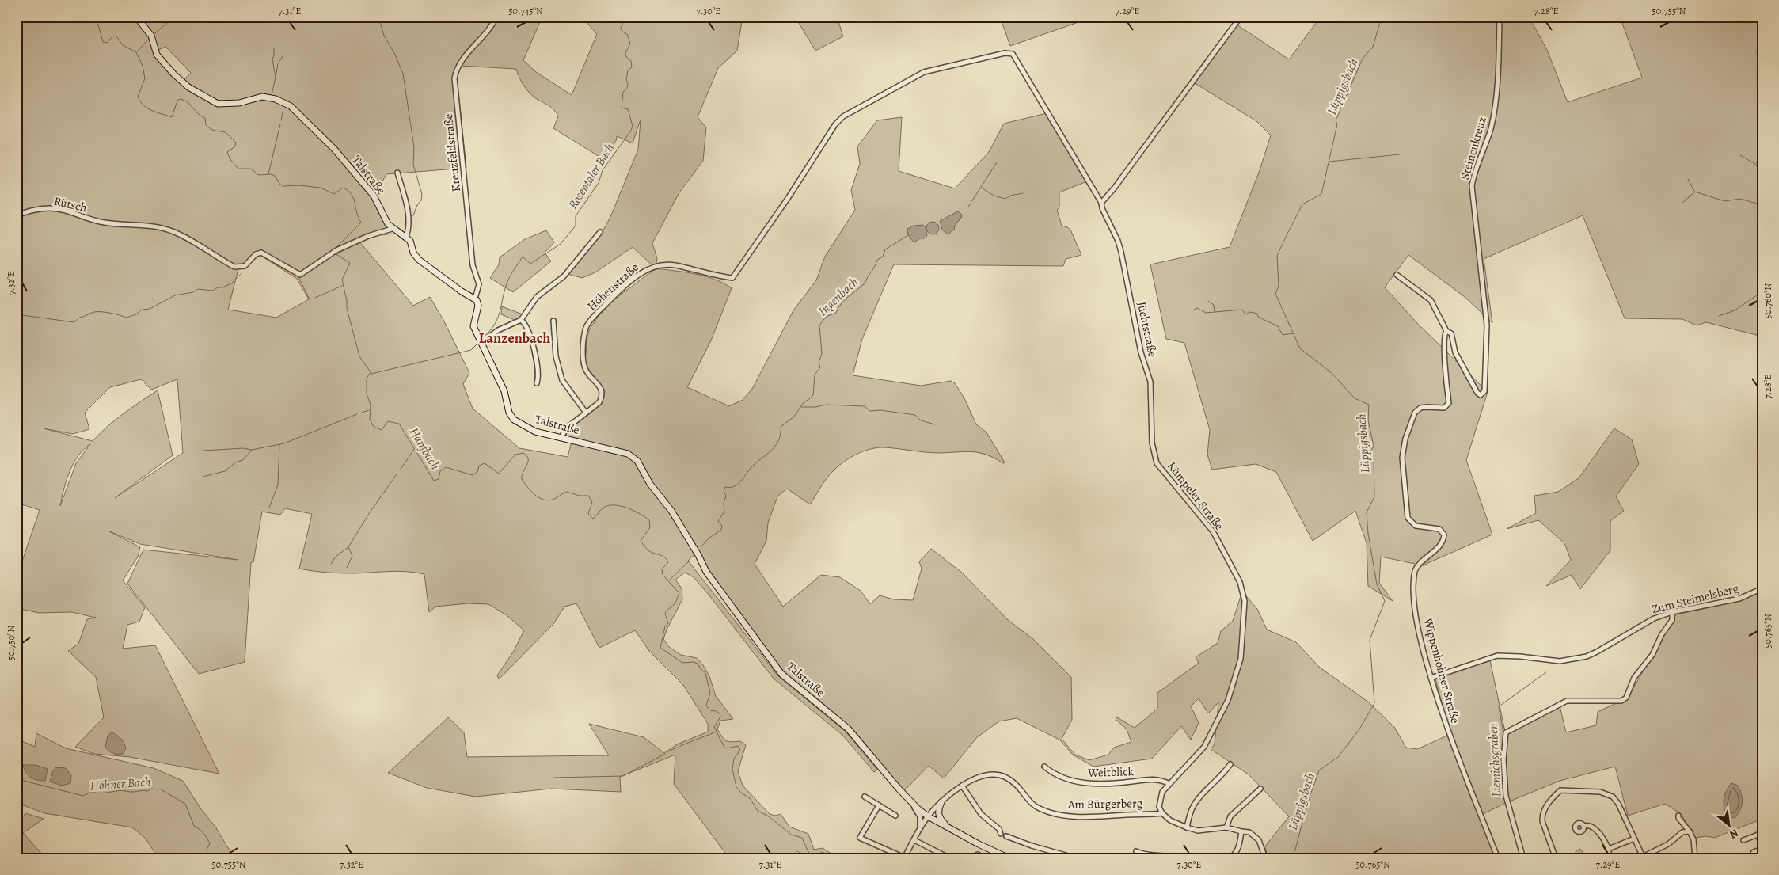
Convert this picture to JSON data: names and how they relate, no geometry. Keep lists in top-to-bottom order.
{
  "streets": {
    "main road": ["Talstraße"],
    "street": [
      "Steinenkreuz",
      "Kreuzfeldstraße",
      "Rütsch",
      "Höhenstraße",
      "Jüchtstraße",
      "Kümpeler Straße",
      "Zum Steimelsberg",
      "Wippenhohner Straße",
      "Weitblick",
      "Am Bürgerberg"
    ]
  },
  "crossings": [
    ["Steinenkreuz", "Wippenhohner Straße"],
    ["Kreuzfeldstraße", "Talstraße"],
    ["Talstraße", "Rütsch"],
    ["Talstraße", "Höhenstraße"],
    ["Talstraße", "Am Bürgerberg"],
    ["Höhenstraße", "Jüchtstraße"],
    ["Jüchtstraße", "Kümpeler Straße"],
    ["Kümpeler Straße", "Weitblick"],
    ["Kümpeler Straße", "Am Bürgerberg"],
    ["Zum Steimelsberg", "Wippenhohner Straße"]
  ],
  "districts": ["Lanzenbach"],
  "water": [
    "Lüppigsbach",
    "Rosentaler Bach",
    "Ingenbach",
    "Hanfbach",
    "Liemichsgraben",
    "Höhner Bach"
  ],
  "north": "bottom right",
  "coordinates": [
    "7.31°E",
    "50.745°N",
    "7.30°E",
    "7.29°E",
    "7.28°E",
    "50.755°N",
    "7.32°E",
    "50.760°N",
    "50.765°N",
    "50.750°N"
  ]
}
